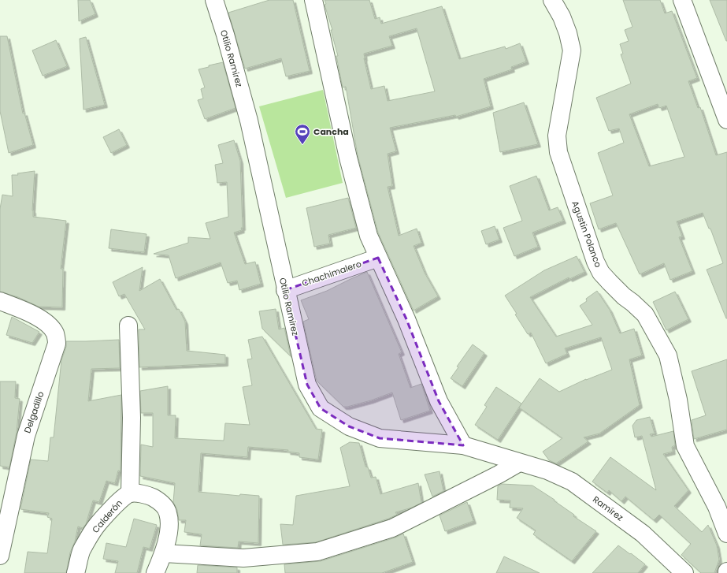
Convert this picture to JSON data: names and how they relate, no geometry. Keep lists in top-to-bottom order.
{
  "streets": {
    "street": [
      "Otilio Ramirez",
      "Agustin Polanco",
      "Chachimalero",
      "Delgadillo",
      "Ramírez",
      "Calderón"
    ]
  },
  "crossings": [
    ["Otilio Ramirez", "Chachimalero"],
    ["Otilio Ramirez", "Ramírez"]
  ],
  "places": {
    "sports": ["Cancha"]
  }
}
